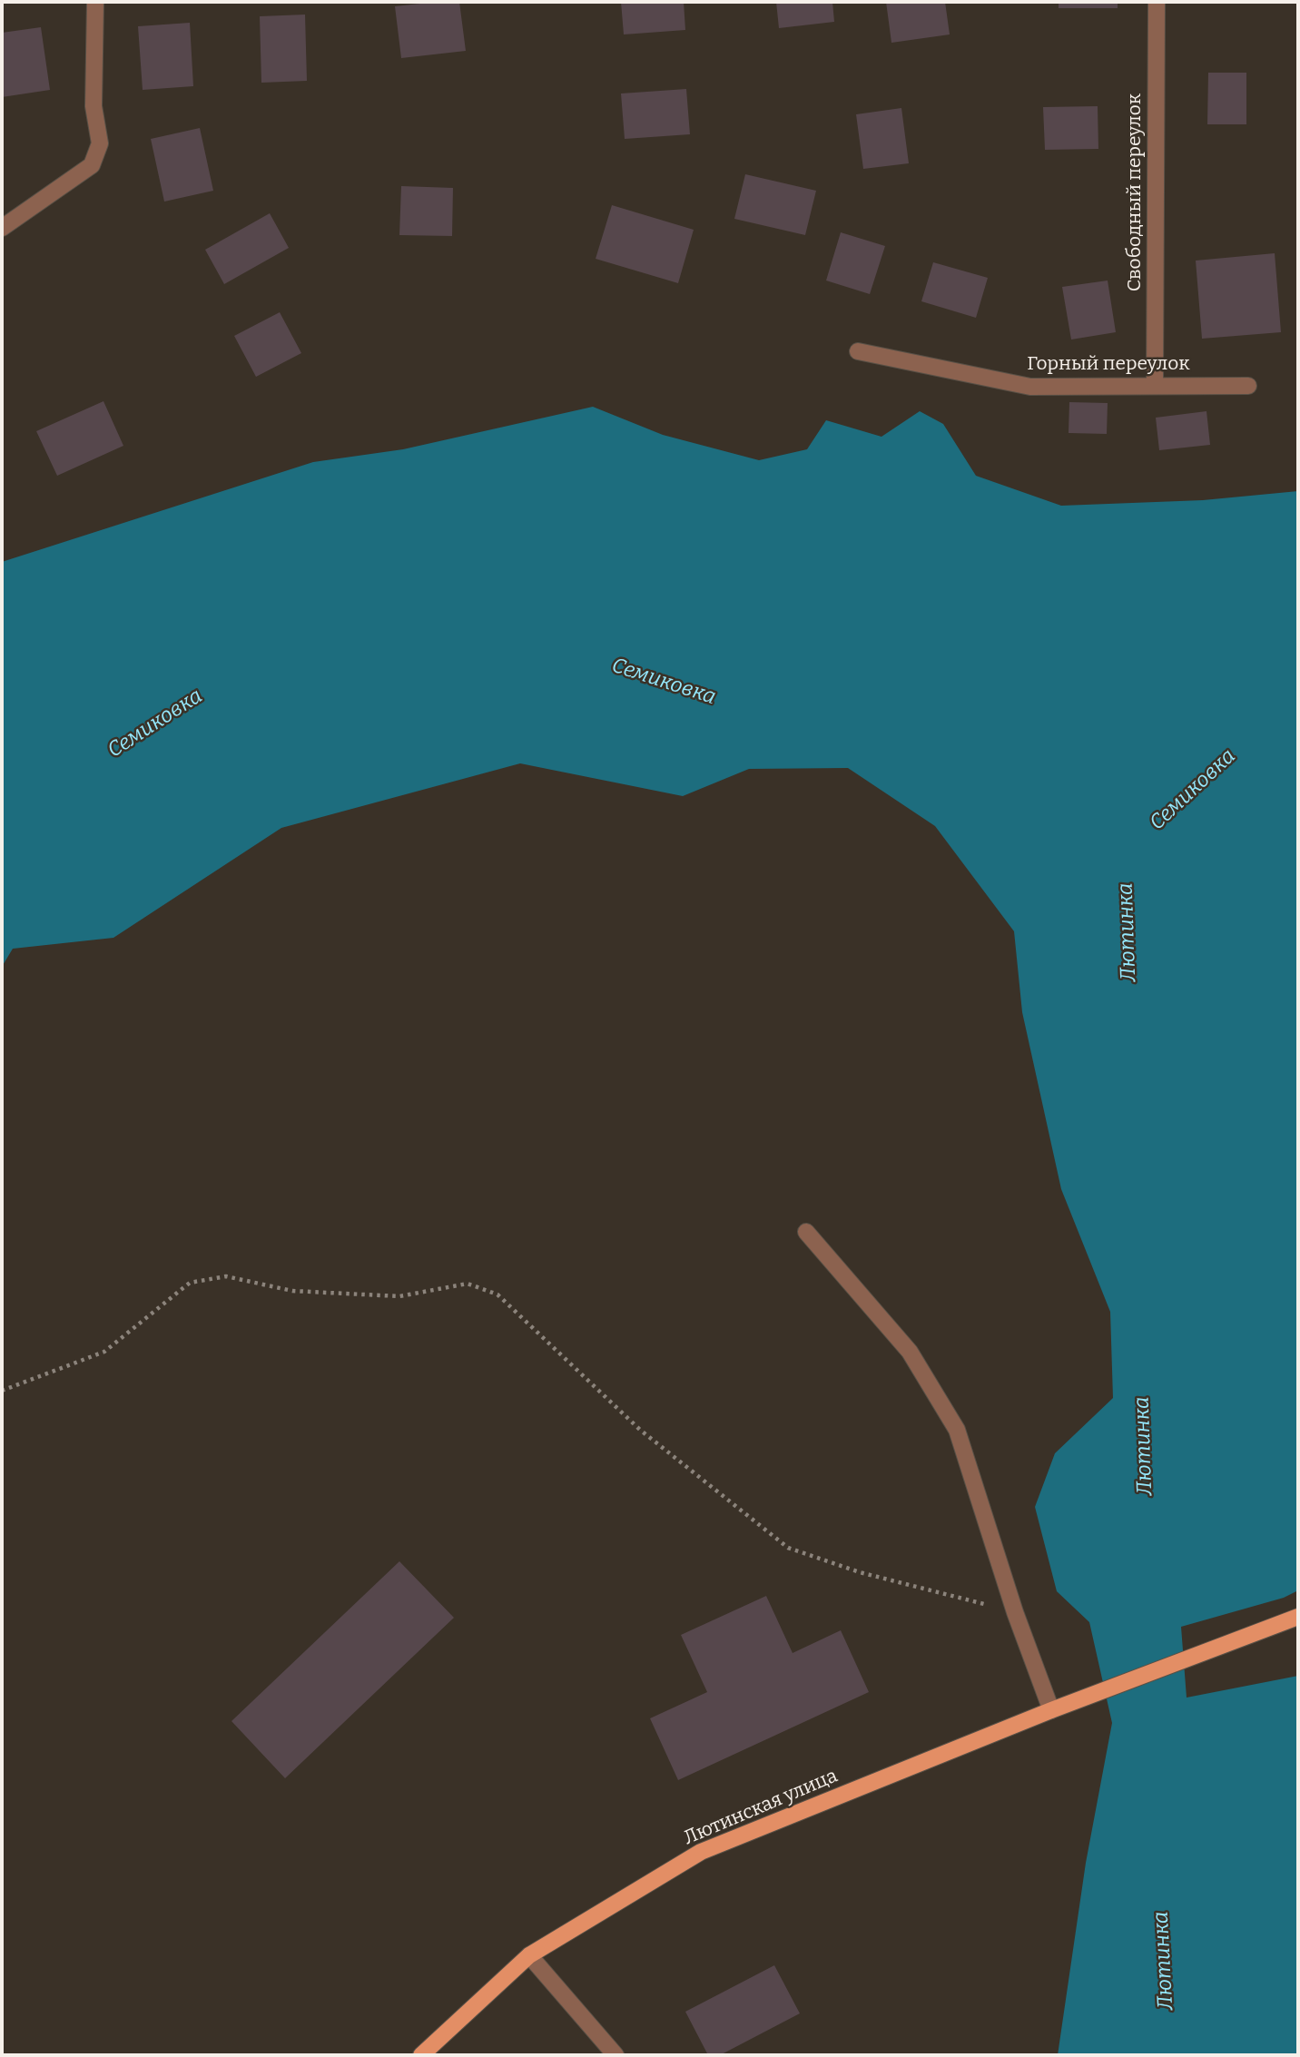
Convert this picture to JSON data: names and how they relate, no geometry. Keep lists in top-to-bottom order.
{
  "streets": {
    "main road": ["Лютинская улица"],
    "street": ["Свободный переулок", "Горный переулок"]
  },
  "crossings": [
    ["Свободный переулок", "Горный переулок"]
  ],
  "water": ["Семиковка", "Лютинка"]
}
